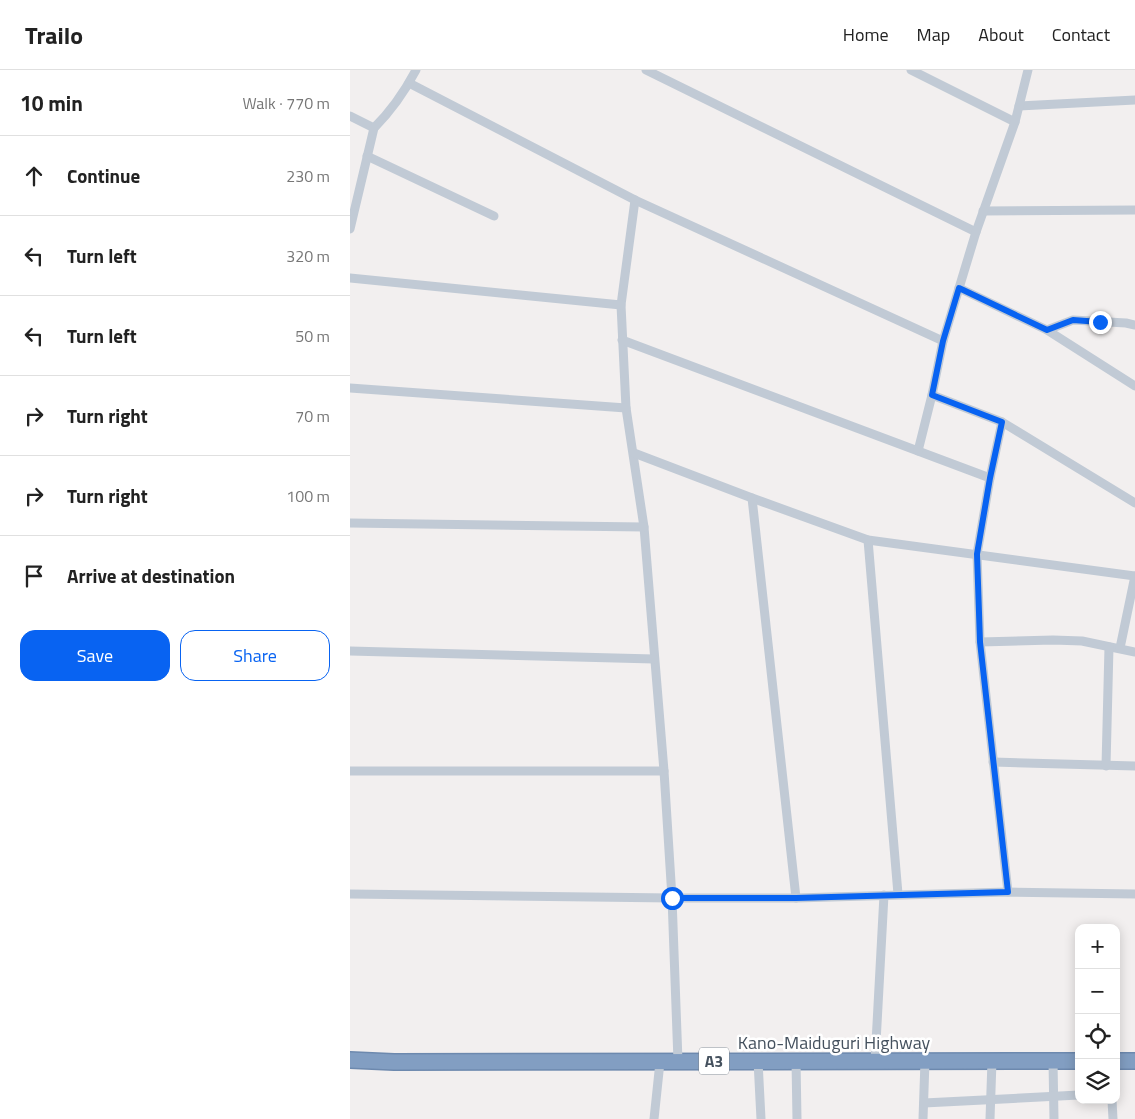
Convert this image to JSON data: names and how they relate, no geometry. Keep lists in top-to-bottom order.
{
  "streets": {
    "highway": ["Kano-Maiduguri Highway", "A3"]
  },
  "page": {
    "header": "Trailo",
    "nav": [
      "Home",
      "Map",
      "About",
      "Contact"
    ],
    "heading": ["10 min", "Walk · 770 m"],
    "list": [
      ["Continue", "230 m"],
      ["Turn left", "320 m"],
      ["Turn left", "50 m"],
      ["Turn right", "70 m"],
      ["Turn right", "100 m"],
      "Arrive at destination"
    ],
    "buttons": ["Save", "Share"],
    "map_buttons": ["+", "−"]
  }
}
